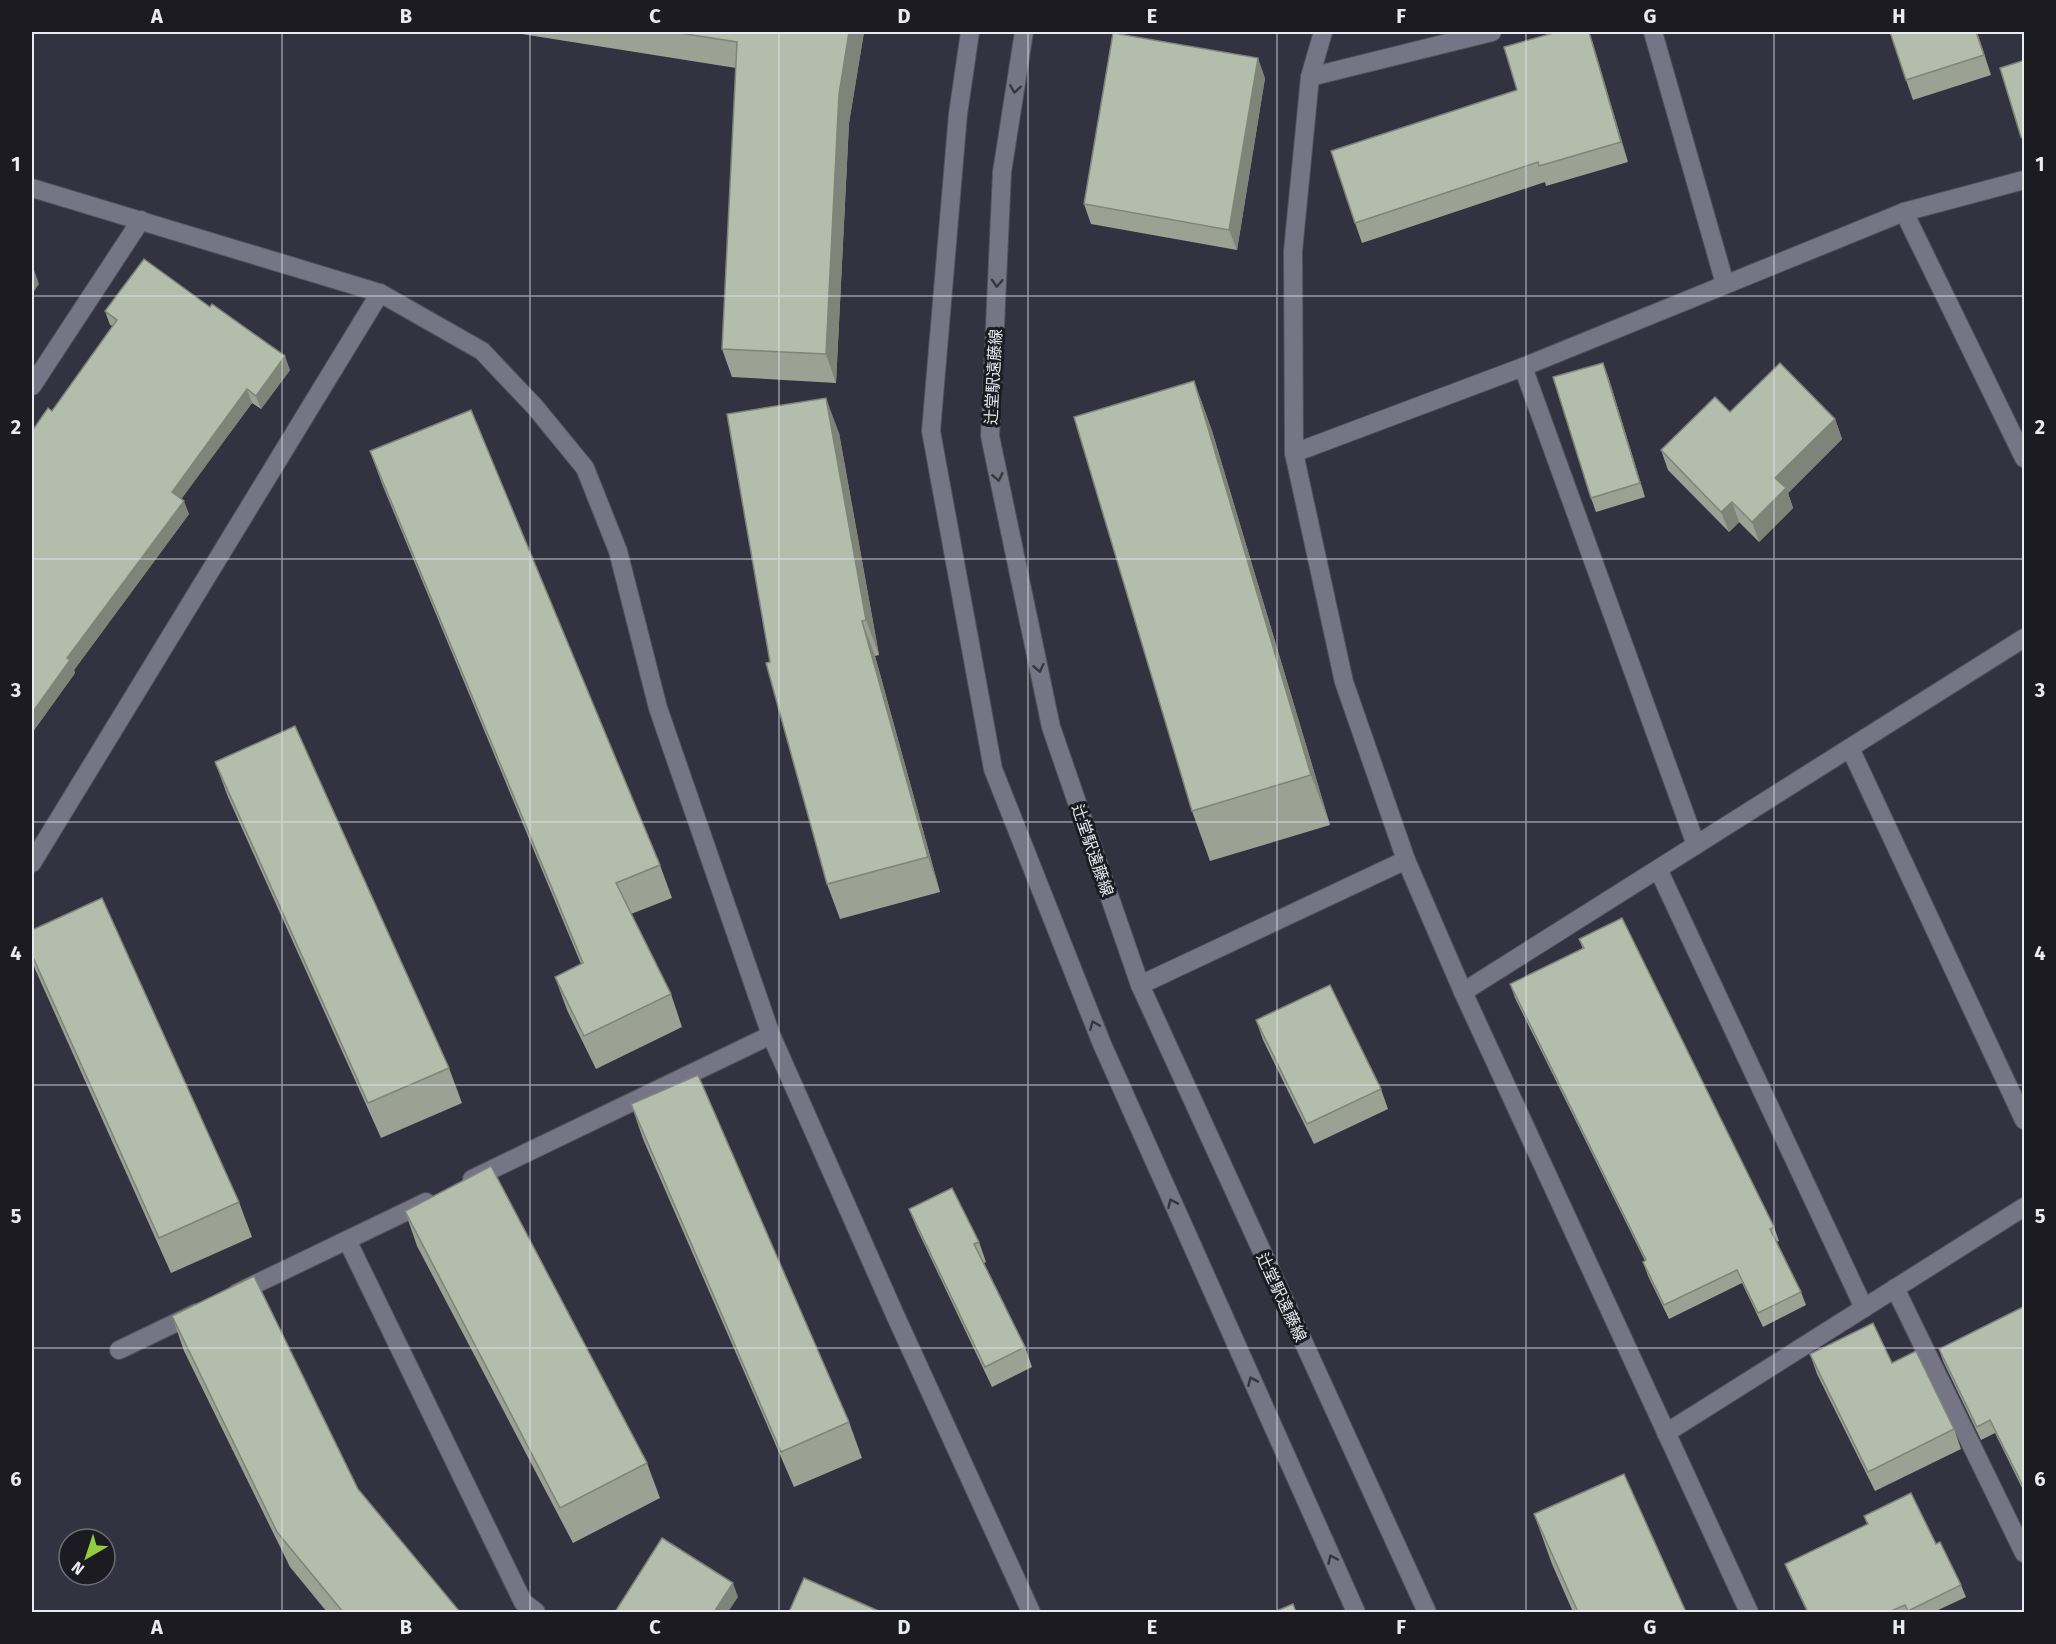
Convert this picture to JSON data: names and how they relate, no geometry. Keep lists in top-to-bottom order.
{
  "streets": {
    "street": ["辻堂駅遠藤線"]
  },
  "north": "bottom left",
  "grid": {
    "columns": [
      "A",
      "B",
      "C",
      "D",
      "E",
      "F",
      "G",
      "H"
    ],
    "rows": [
      "1",
      "2",
      "3",
      "4",
      "5",
      "6"
    ]
  }
}
